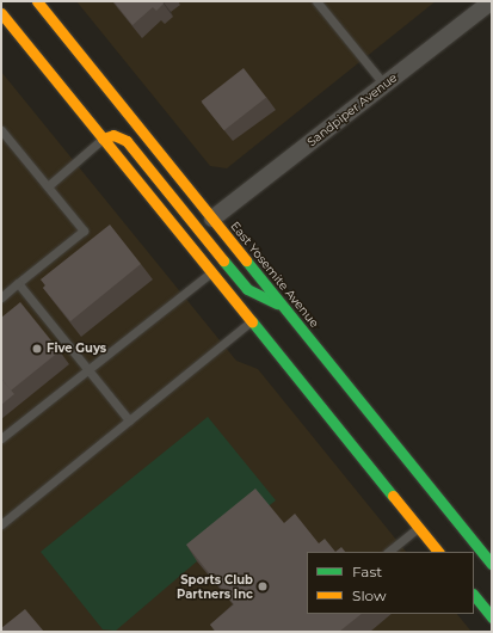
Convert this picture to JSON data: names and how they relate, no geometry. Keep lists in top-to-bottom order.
{
  "streets": {
    "main road": ["East Yosemite Avenue"],
    "street": ["Sandpiper Avenue"]
  },
  "crossings": [
    ["Sandpiper Avenue", "East Yosemite Avenue"]
  ],
  "places": ["Five Guys", "Sports Club Partners Inc"],
  "legend": ["Fast", "Slow"]
}
